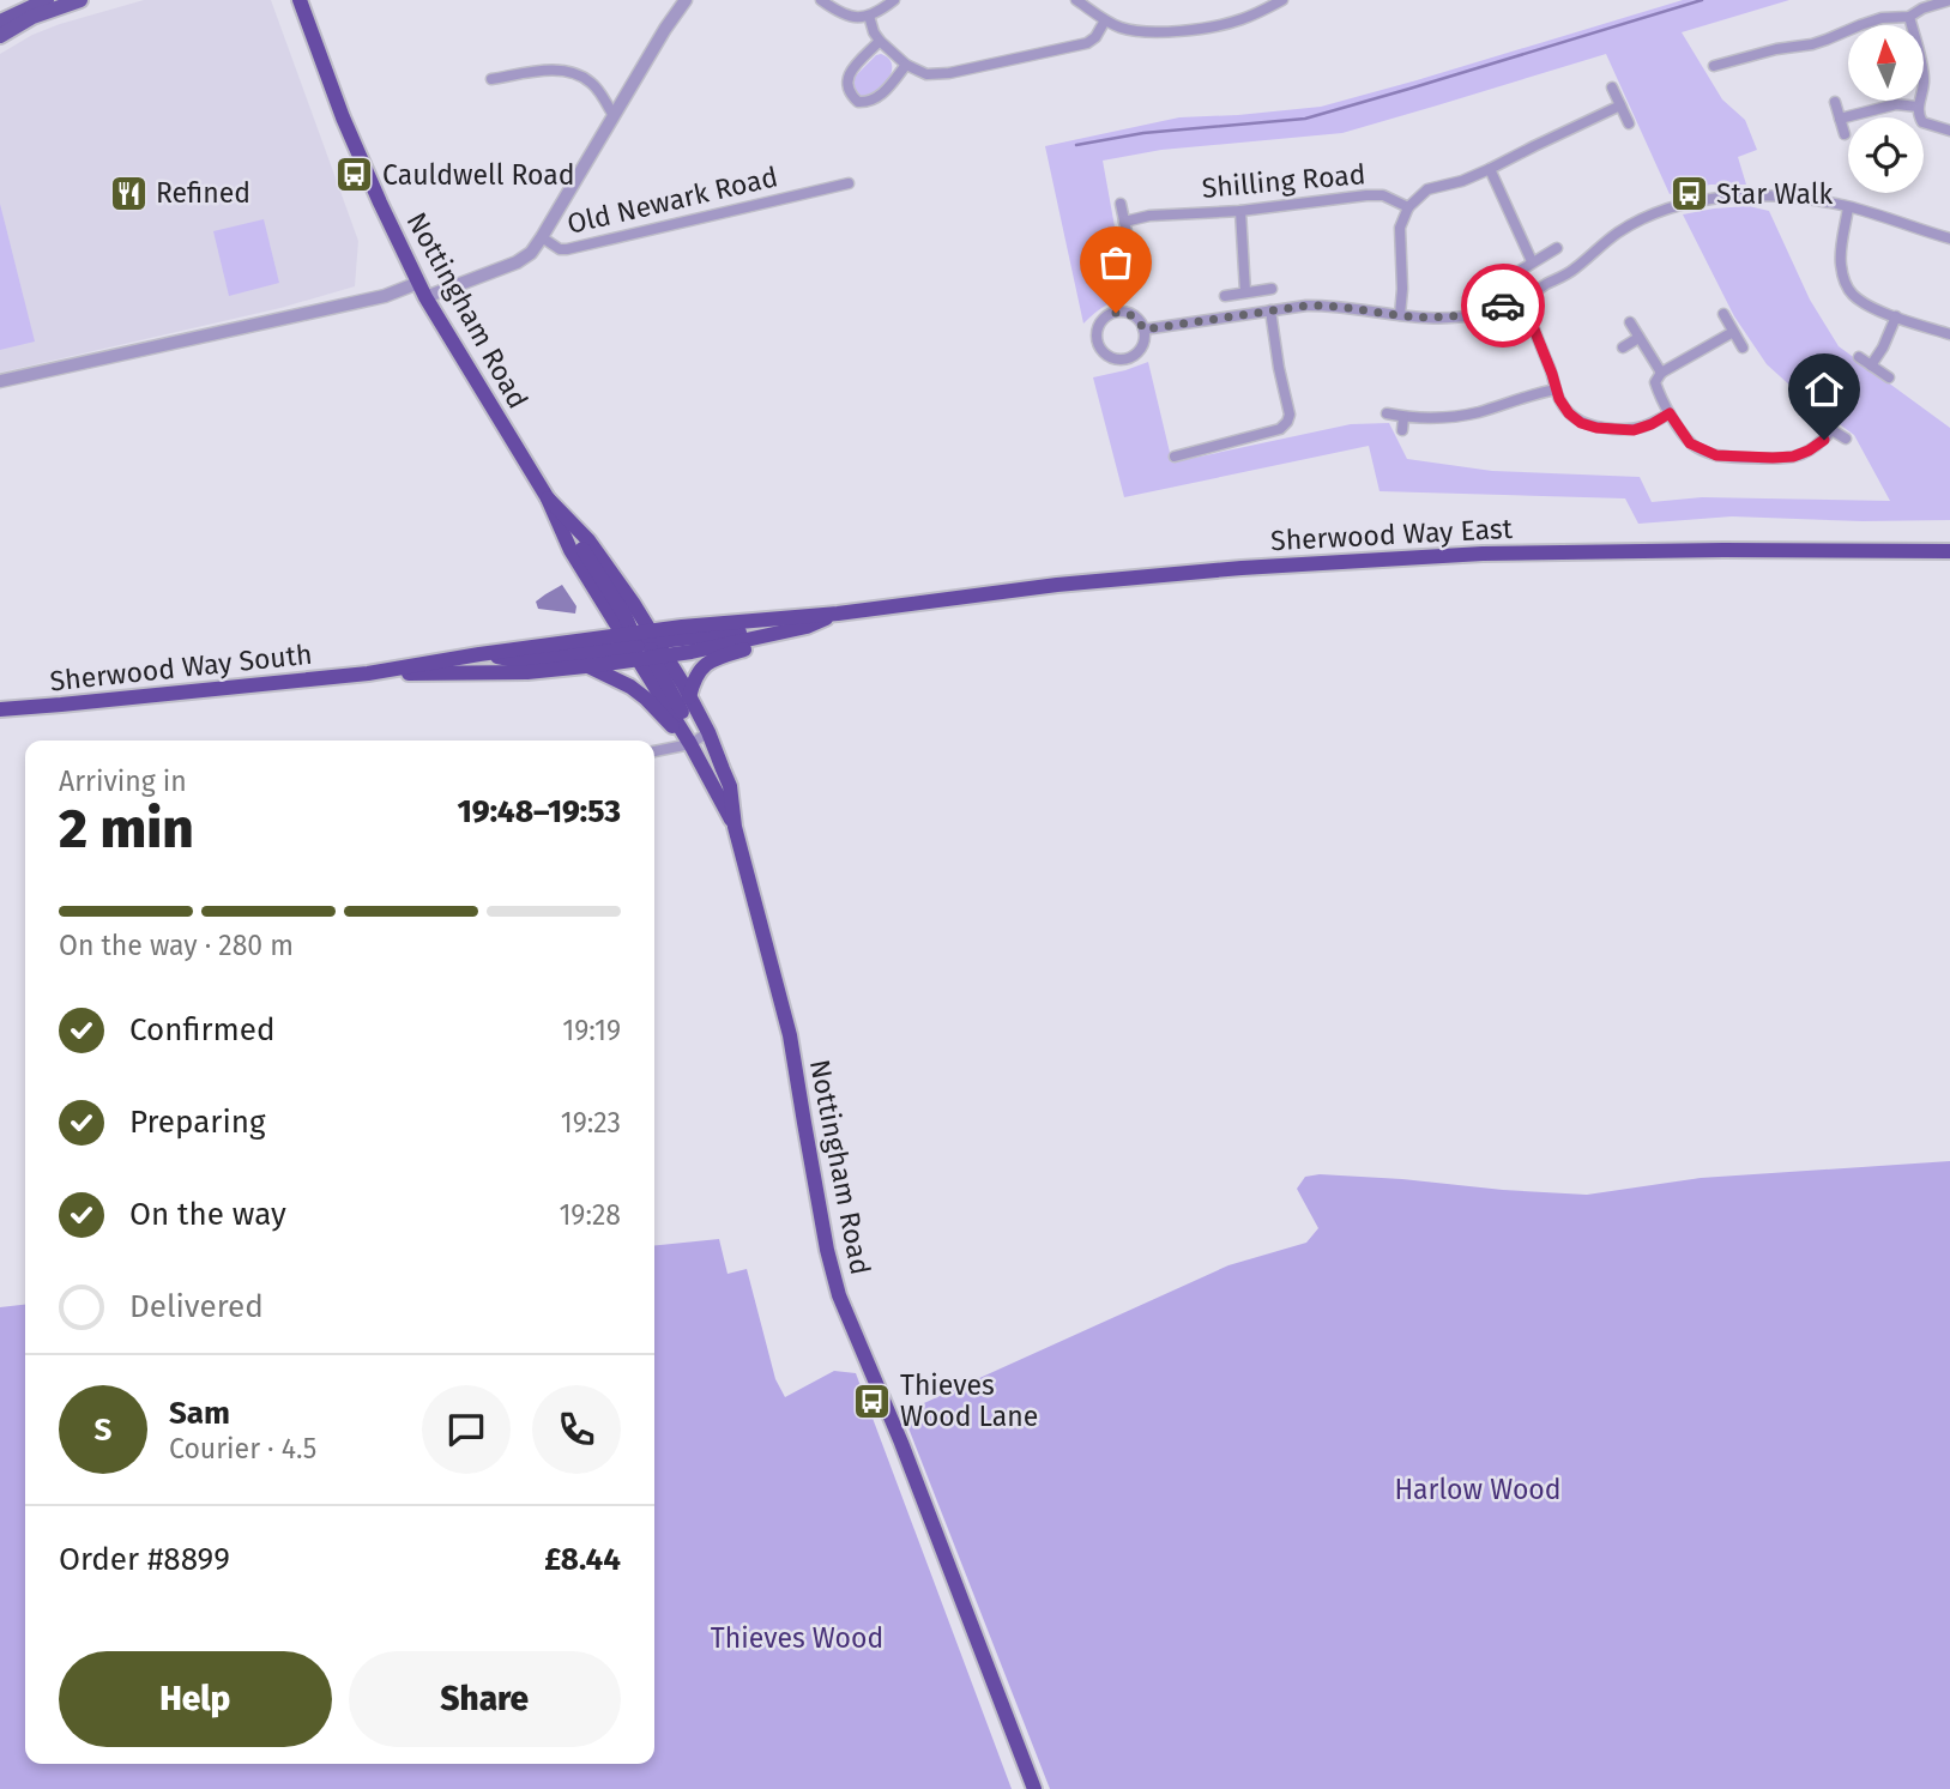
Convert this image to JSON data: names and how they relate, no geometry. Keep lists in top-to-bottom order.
{
  "streets": {
    "highway": ["Nottingham Road", "Sherwood Way East", "Sherwood Way South"],
    "street": ["Shilling Road", "Old Newark Road"]
  },
  "crossings": [
    ["Old Newark Road", "Nottingham Road"],
    ["Nottingham Road", "Sherwood Way East"],
    ["Nottingham Road", "Sherwood Way South"],
    ["Sherwood Way East", "Sherwood Way South"]
  ],
  "parks": ["Harlow Wood", "Thieves Wood"],
  "places": {
    "bus stop": ["Cauldwell Road", "Star Walk", "Thieves Wood Lane"],
    "restaurant": ["Refined"]
  },
  "north": "top",
  "page": {
    "heading": ["2 min", "Arriving in", "19:48–19:53"],
    "panel": [
      "Sam",
      "Courier · 4.5",
      "Order #8899",
      "£8.44"
    ],
    "bar": "On the way · 280 m",
    "list": [
      ["Confirmed", "19:19"],
      ["Preparing", "19:23"],
      ["On the way", "19:28"],
      "Delivered"
    ],
    "round": "S",
    "buttons": ["Help", "Share"]
  }
}
